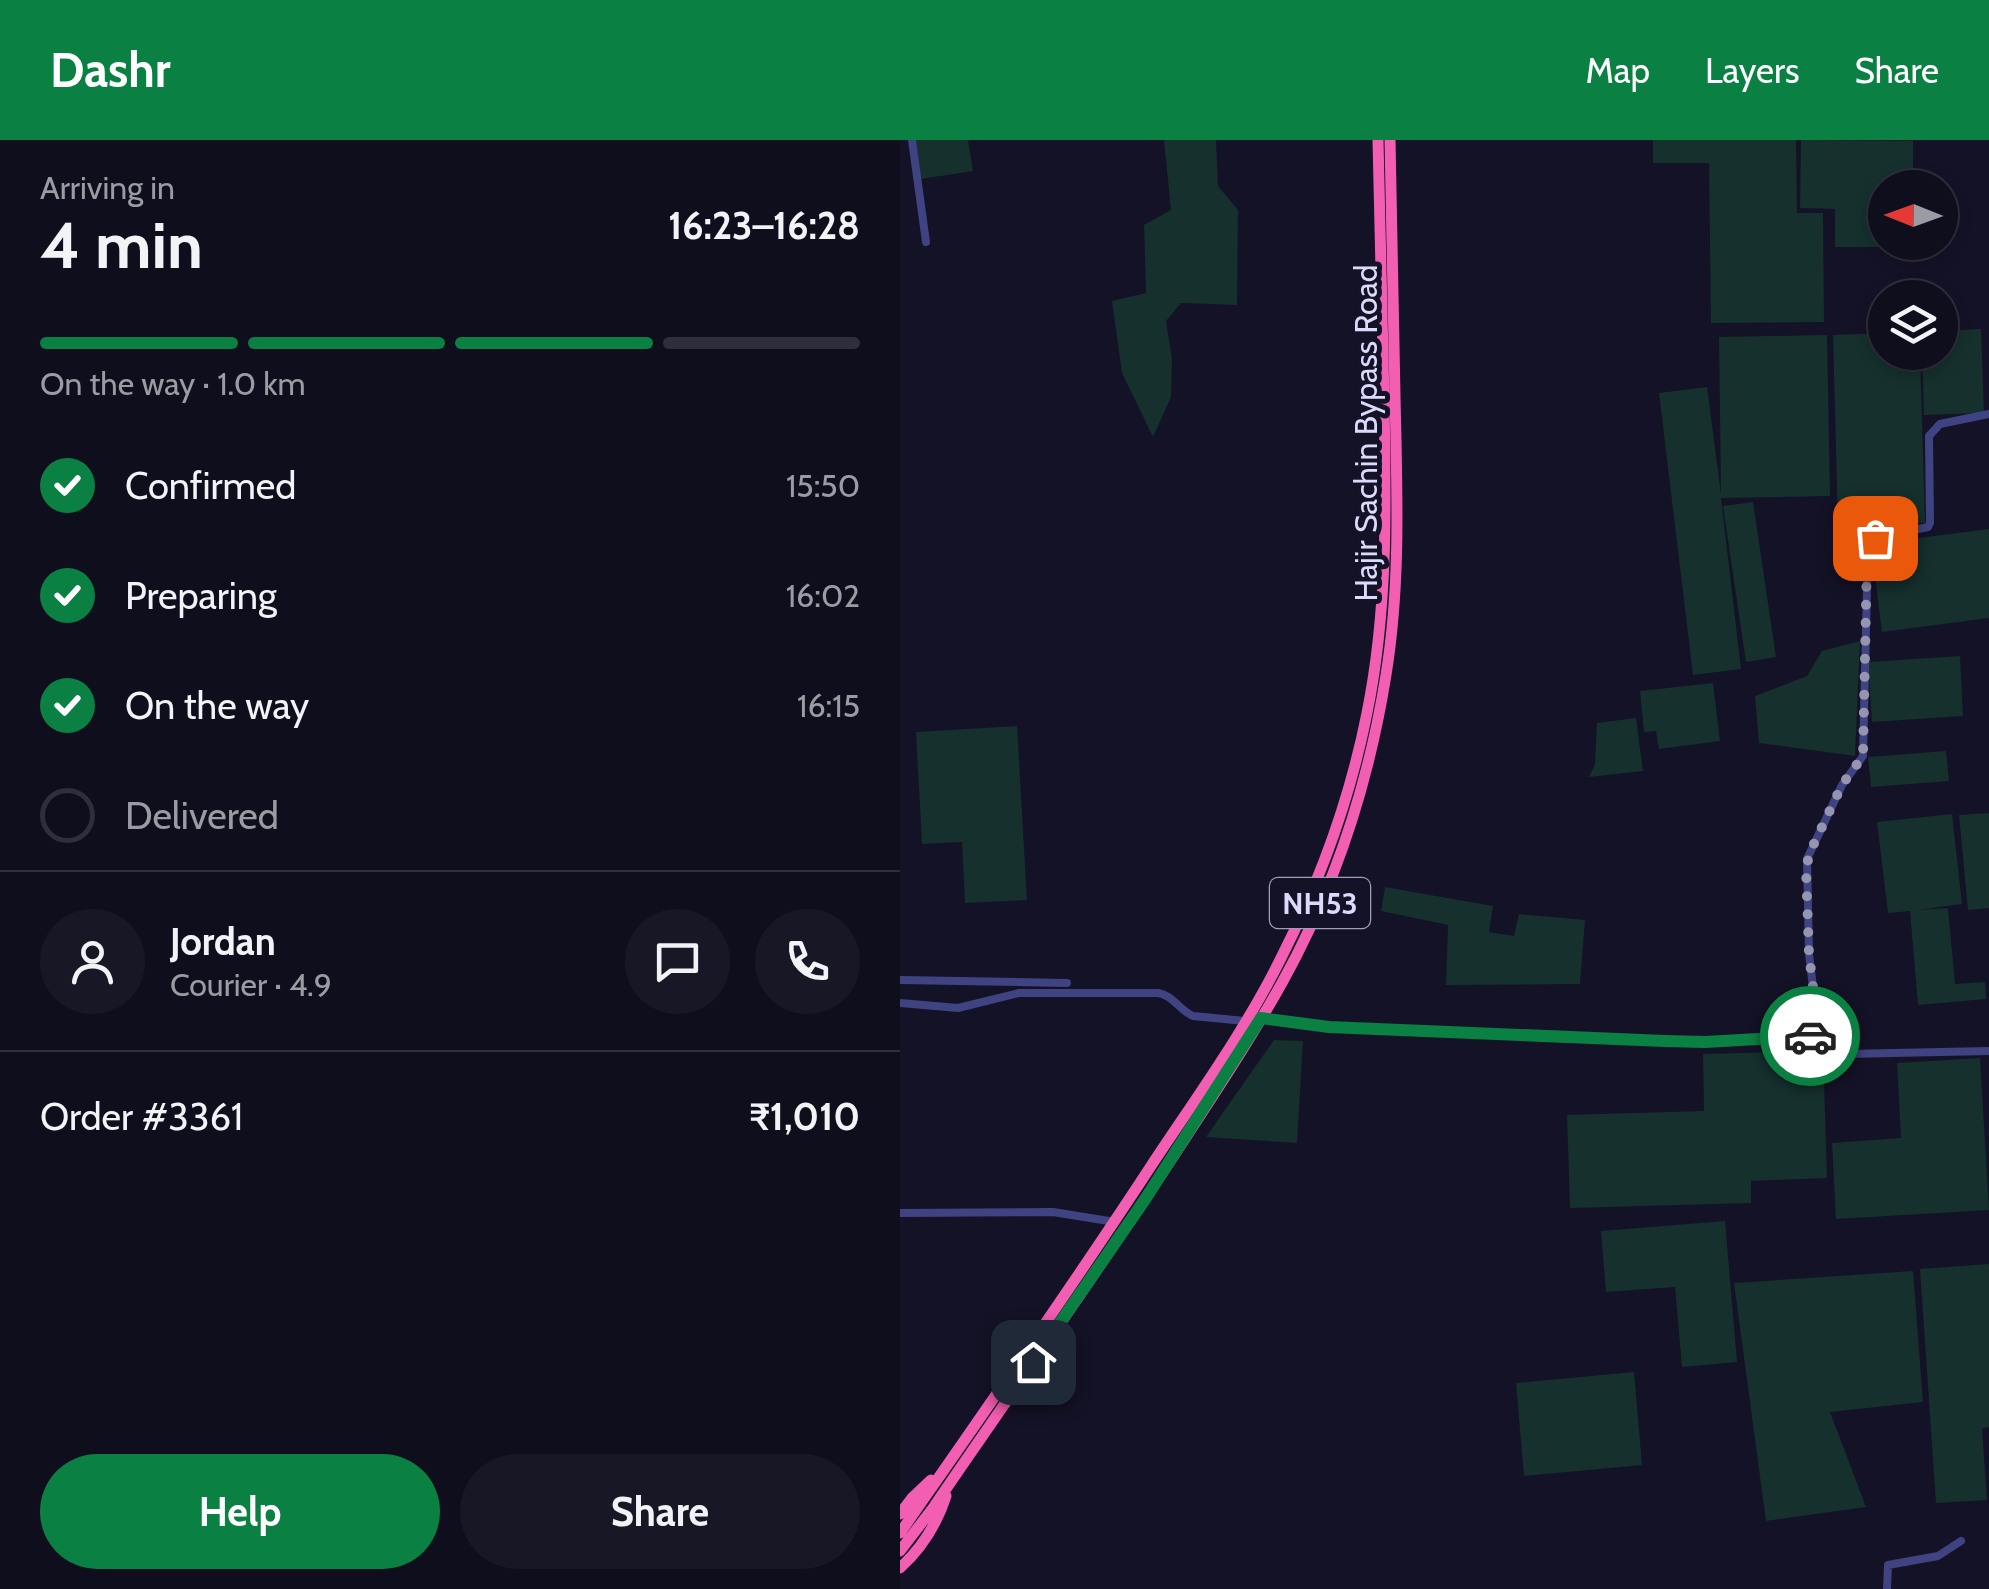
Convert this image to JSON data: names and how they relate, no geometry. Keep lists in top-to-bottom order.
{
  "streets": {
    "highway": ["Hajir Sachin Bypass Road", "NH53"]
  },
  "north": "left",
  "page": {
    "header": "Dashr",
    "nav": ["Map", "Layers", "Share"],
    "heading": ["4 min", "Arriving in", "16:23–16:28"],
    "panel": [
      "Jordan",
      "Courier · 4.9",
      "Order #3361",
      "₹1,010"
    ],
    "bar": "On the way · 1.0 km",
    "list": [
      ["Confirmed", "15:50"],
      ["Preparing", "16:02"],
      ["On the way", "16:15"],
      "Delivered"
    ],
    "buttons": ["Help", "Share"]
  }
}
